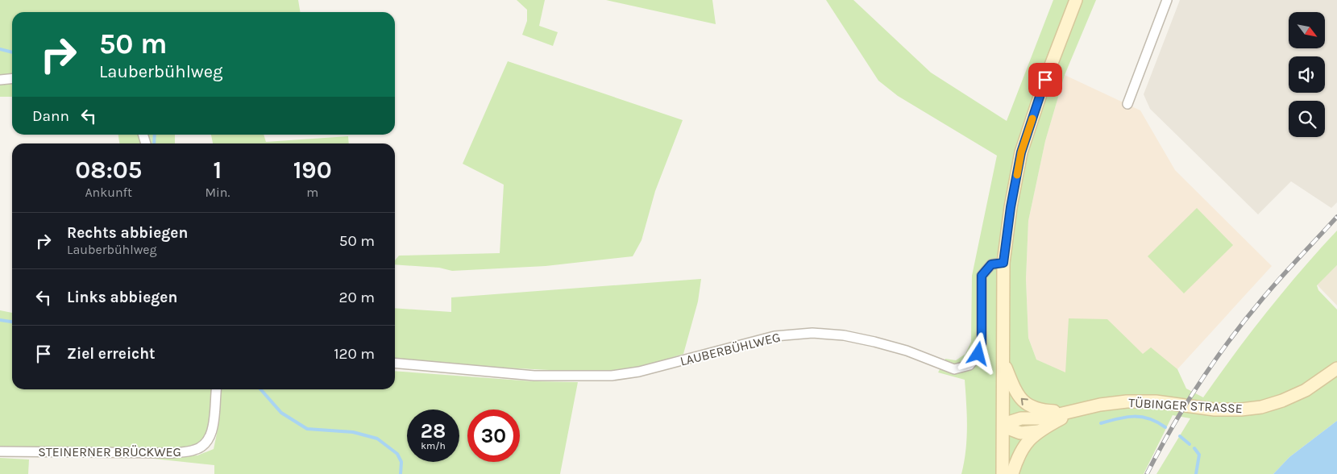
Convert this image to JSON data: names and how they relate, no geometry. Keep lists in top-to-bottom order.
{
  "streets": {
    "main road": ["TÜBINGER STRASSE"],
    "street": ["LAUBERBÜHLWEG", "STEINERNER BRÜCKWEG"]
  },
  "north": "bottom right",
  "page": {
    "turn": ["50 m", "Lauberbühlweg"],
    "then": "Dann",
    "eta": [
      "08:05",
      "Ankunft",
      "1",
      "Min.",
      "190",
      "m"
    ],
    "list": [
      {
        "name": "Rechts abbiegen",
        "note": "Lauberbühlweg",
        "value": "50 m"
      },
      {
        "name": "Links abbiegen",
        "value": "20 m"
      },
      {
        "name": "Ziel erreicht",
        "value": "120 m"
      }
    ],
    "speed": "28 km/h",
    "limit": "30"
  }
}
